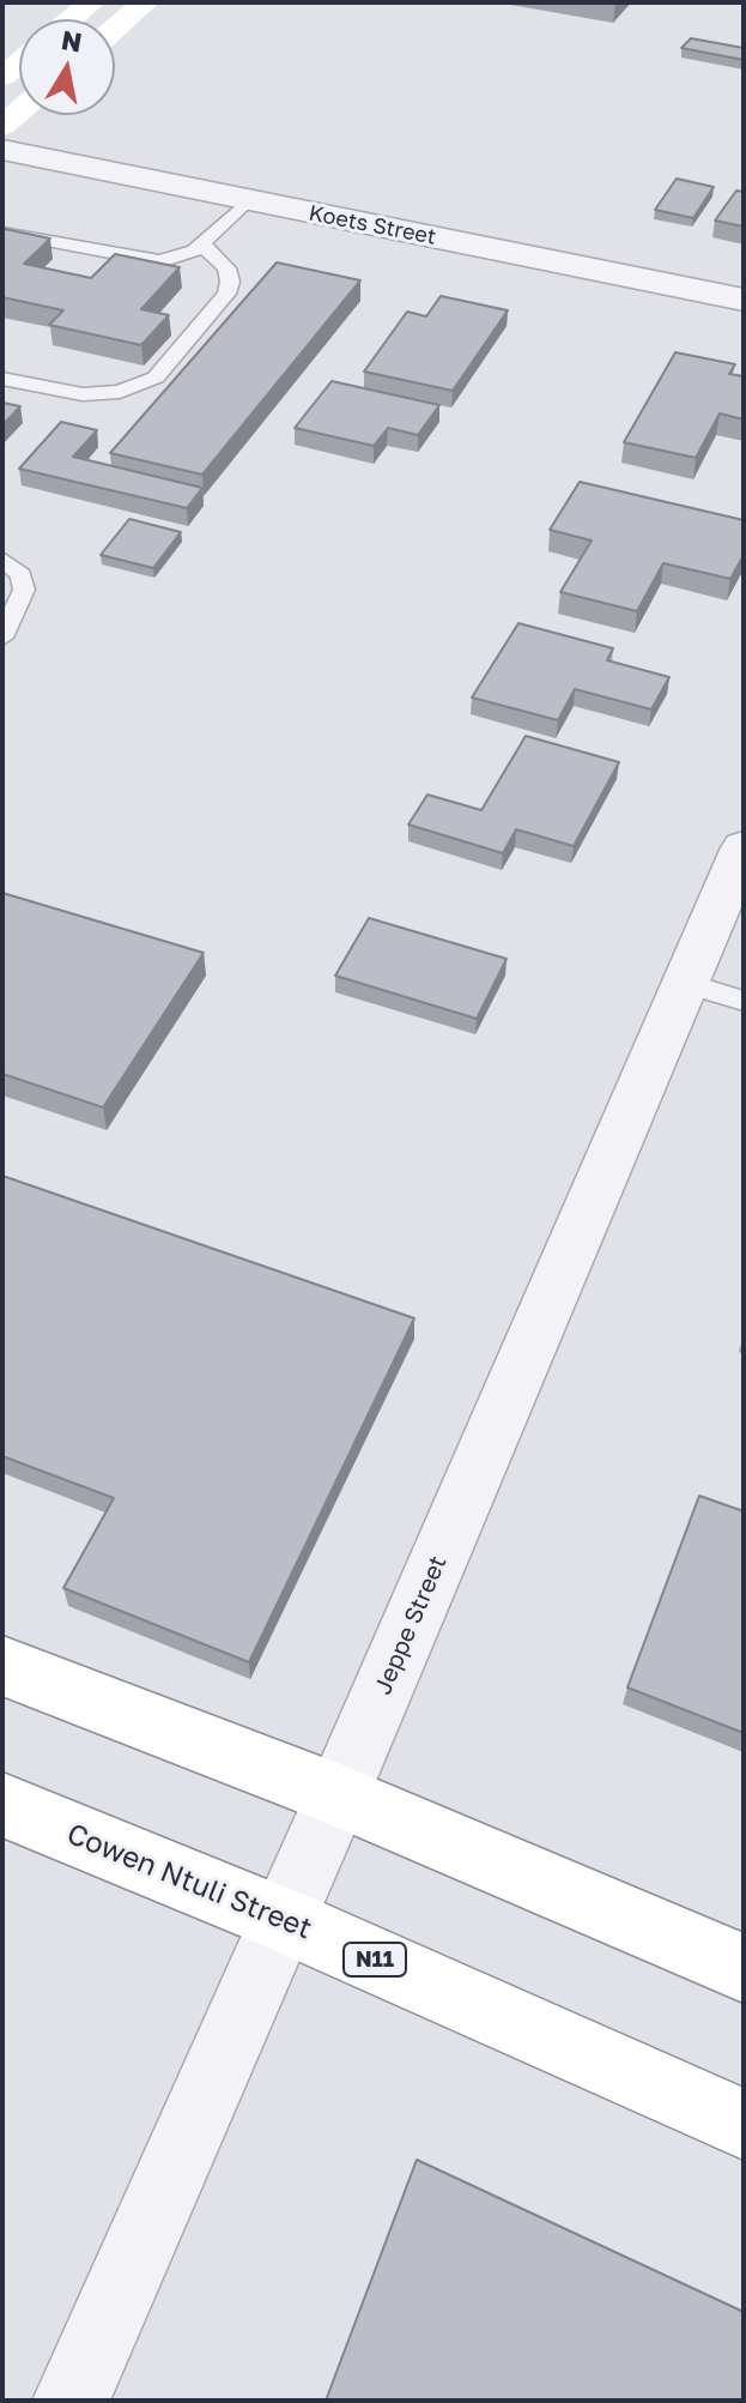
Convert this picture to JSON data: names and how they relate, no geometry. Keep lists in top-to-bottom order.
{
  "streets": {
    "main road": ["Cowen Ntuli Street", "N11"],
    "street": ["Koets Street", "Jeppe Street"]
  },
  "crossings": [
    ["Jeppe Street", "Cowen Ntuli Street"]
  ],
  "north": "top"
}
